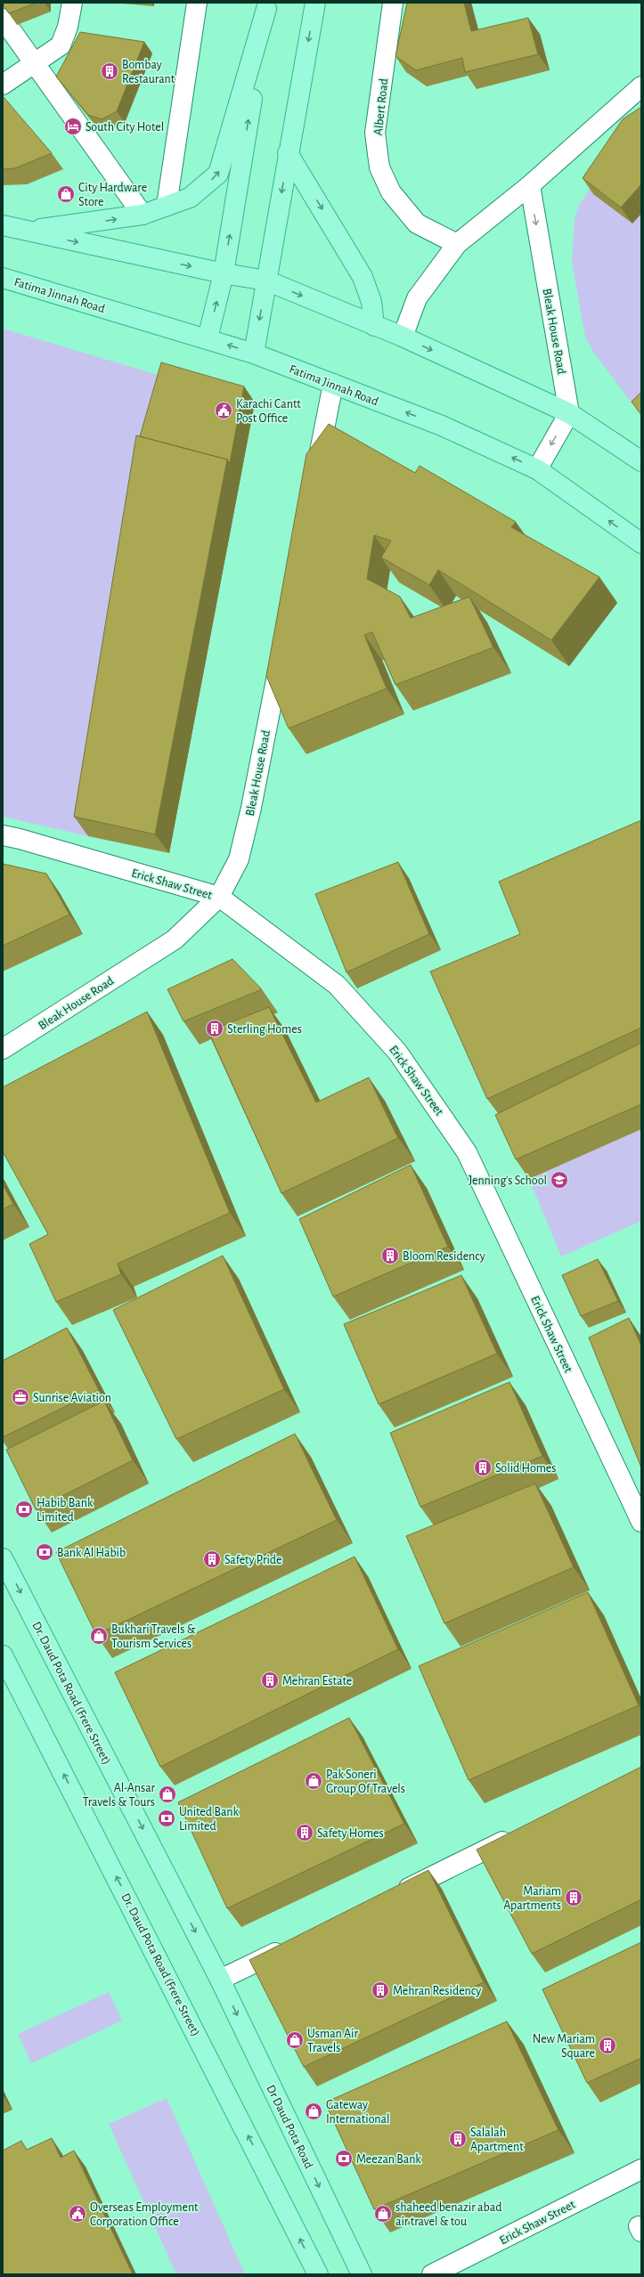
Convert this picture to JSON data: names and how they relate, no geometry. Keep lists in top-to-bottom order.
{
  "streets": {
    "main road": ["Fatima Jinnah Road", "Dr. Daud Pota Road (Frere Street)", "Dr Daud Pota Road"],
    "street": ["Albert Road", "Bleak House Road", "Erick Shaw Street"]
  },
  "crossings": [
    ["Bleak House Road", "Erick Shaw Street"],
    ["Dr. Daud Pota Road (Frere Street)", "Dr Daud Pota Road"]
  ],
  "one_way": ["Dr Daud Pota Road"],
  "places": {
    "building": [
      "Bombay Restaurant",
      "Sterling Homes",
      "Bloom Residency",
      "Solid Homes",
      "Safety Pride",
      "Mehran Estate",
      "Safety Homes",
      "Mariam Apartments",
      "Mehran Residency",
      "New Mariam Square",
      "Salalah Apartment"
    ],
    "hotel": ["South City Hotel"],
    "shop": [
      "City Hardware Store",
      "Bukhari Travels & Tourism Services",
      "Pak Soneri Group Of Travels",
      "Al-Ansar Travels & Tours",
      "Usman Air Travels",
      "Gateway International",
      "shaheed benazir abad air travel & tou"
    ],
    "public building": ["Karachi Cantt Post Office", "Overseas Employment Corporation Office"],
    "school or university": ["Jenning's School"],
    "office": ["Sunrise Aviation"],
    "bank": [
      "Habib Bank Limited",
      "Bank Al Habib",
      "United Bank Limited",
      "Meezan Bank"
    ]
  }
}
